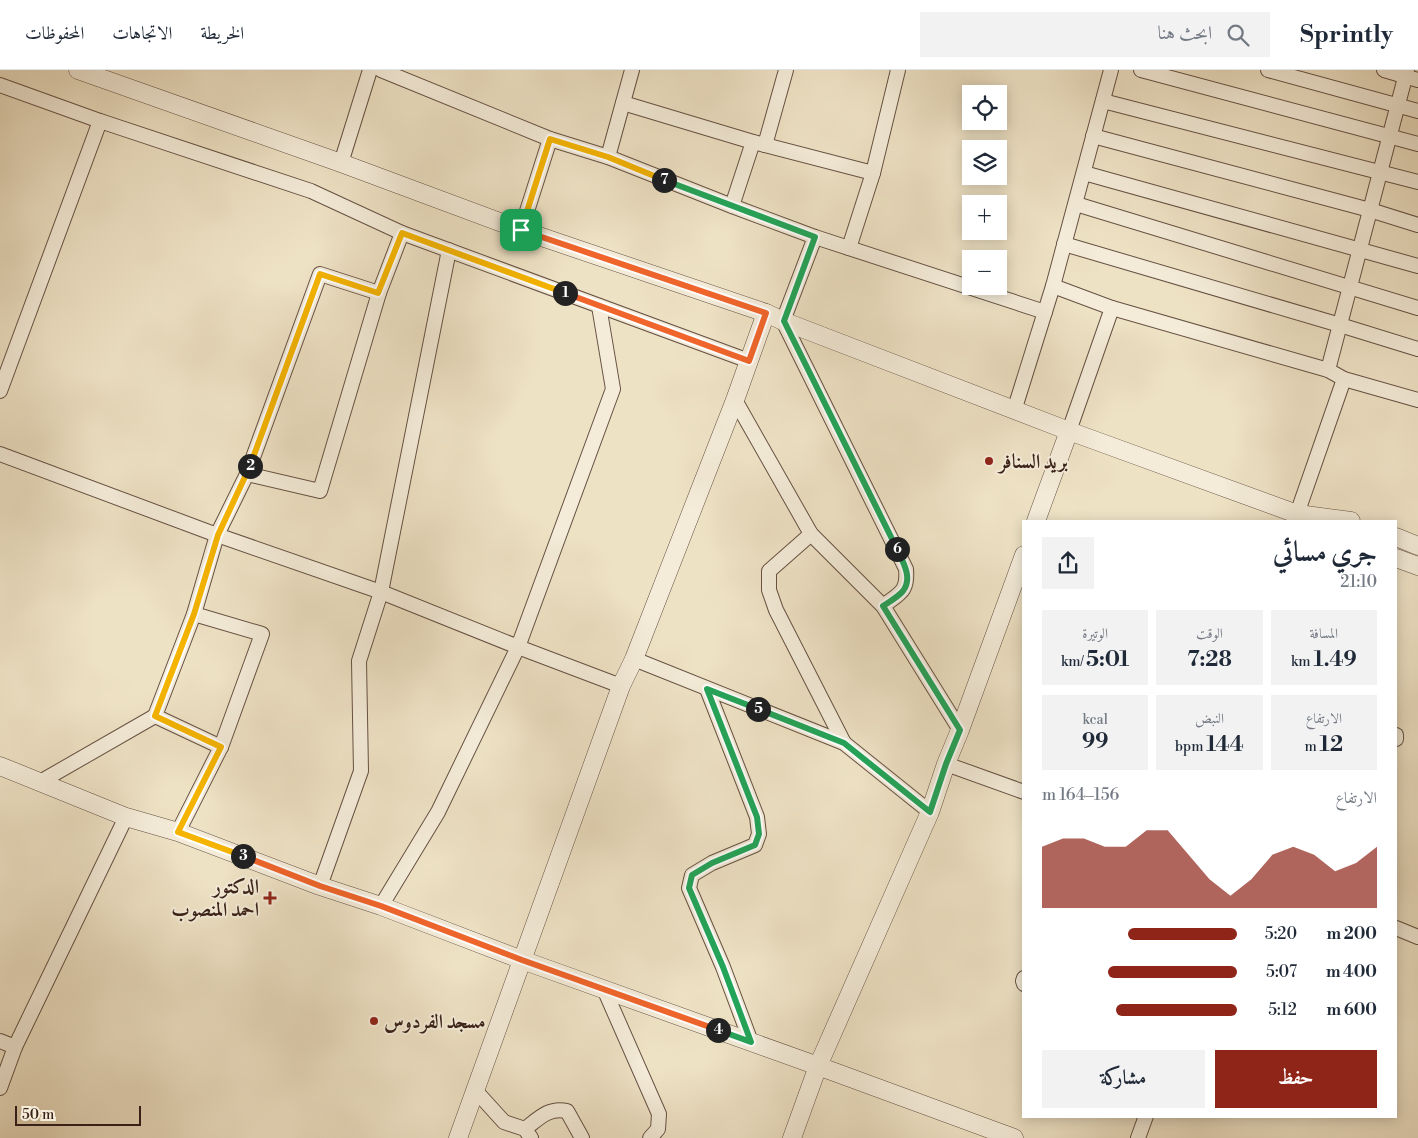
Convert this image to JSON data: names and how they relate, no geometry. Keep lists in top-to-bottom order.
{
  "places": {
    "other": ["بريد السنافر", "مسجد الفردوس"],
    "health": ["الدكتور احمد المنصوب"]
  },
  "scale_bar": "50 m",
  "page": {
    "header": "Sprintly",
    "search": "ابحث هنا",
    "nav": ["الخريطة", "الاتجاهات", "المحفوظات"],
    "map_buttons": ["+", "−"],
    "pins": [
      "7",
      "1",
      "2",
      "6",
      "5",
      "3",
      "4"
    ],
    "heading": ["جري مسائي", "21:10"],
    "stats": [
      ["المسافة", "1.49 km"],
      ["الوقت", "7:28"],
      ["الوتيرة", "5:01 /km"],
      ["الارتفاع", "12 m"],
      ["النبض", "144 bpm"],
      ["kcal", "99"]
    ],
    "chart": ["الارتفاع", "156–164 m"],
    "list": [
      {
        "name": "200 m",
        "note": "5:20"
      },
      {
        "name": "400 m",
        "note": "5:07"
      },
      {
        "name": "600 m",
        "note": "5:12"
      }
    ],
    "buttons": ["حفظ", "مشاركة"],
    "scale": "50 m"
  }
}
